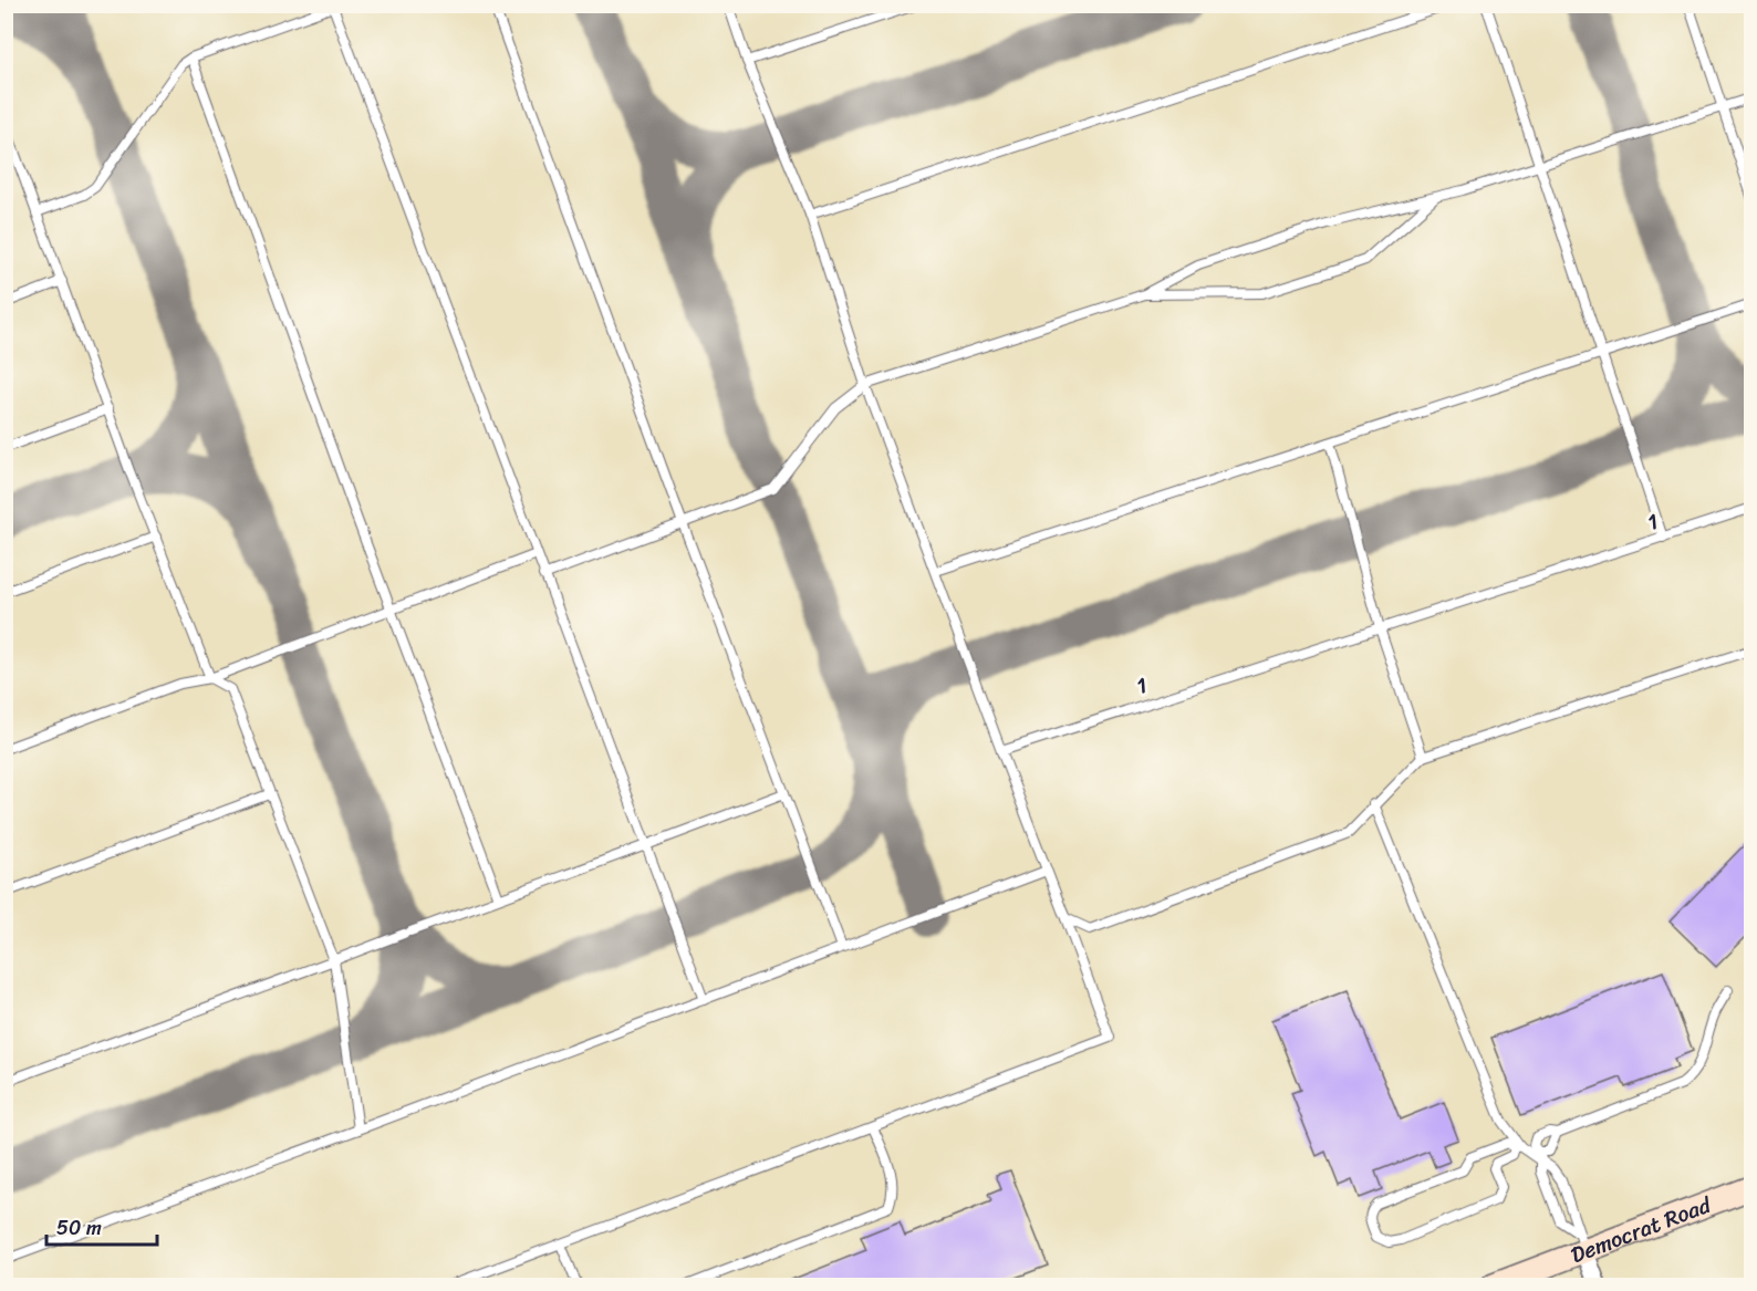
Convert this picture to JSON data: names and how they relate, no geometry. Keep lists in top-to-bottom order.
{
  "streets": {
    "main road": ["Democrat Road"],
    "lane": ["1"]
  },
  "scale_bar": "50 m"
}
